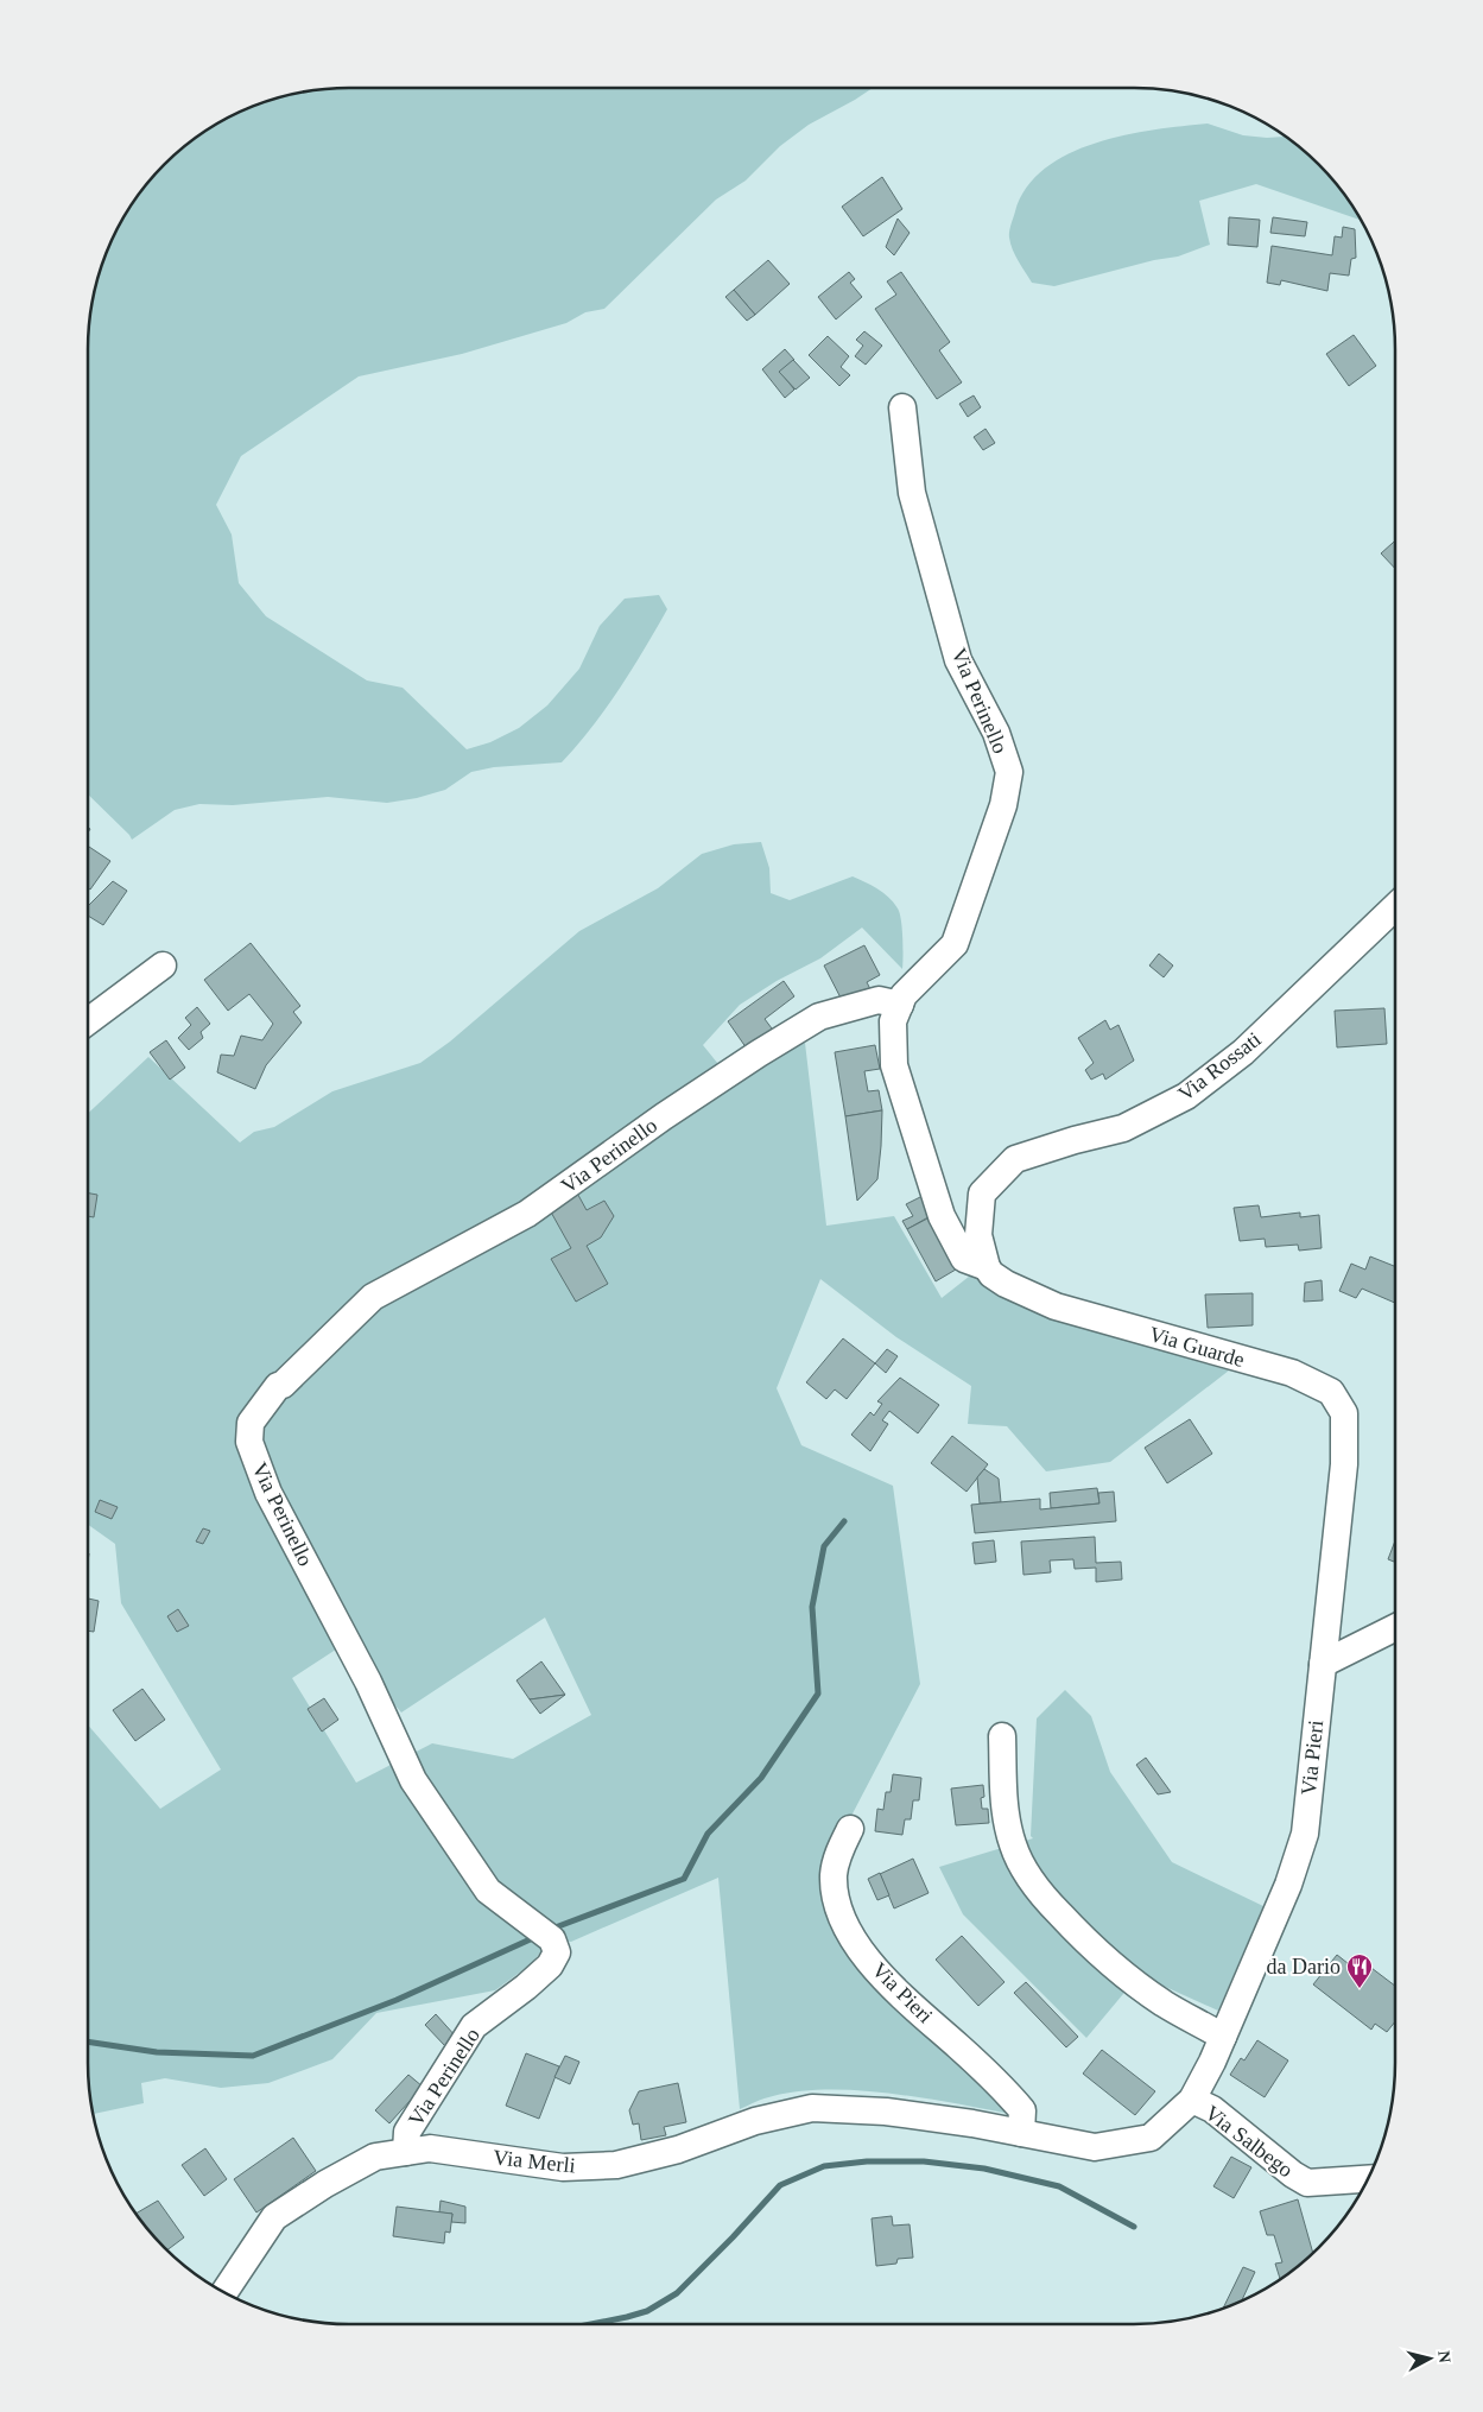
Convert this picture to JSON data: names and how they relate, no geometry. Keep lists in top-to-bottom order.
{
  "streets": {
    "street": [
      "Via Perinello",
      "Via Rossati",
      "Via Guarde",
      "Via Pieri",
      "Via Salbego",
      "Via Merli"
    ]
  },
  "crossings": [
    ["Via Perinello", "Via Rossati"],
    ["Via Perinello", "Via Guarde"],
    ["Via Perinello", "Via Merli"],
    ["Via Rossati", "Via Guarde"],
    ["Via Guarde", "Via Pieri"],
    ["Via Pieri", "Via Salbego"],
    ["Via Pieri", "Via Merli"]
  ],
  "places": {
    "restaurant": ["da Dario"]
  },
  "north": "right"
}
